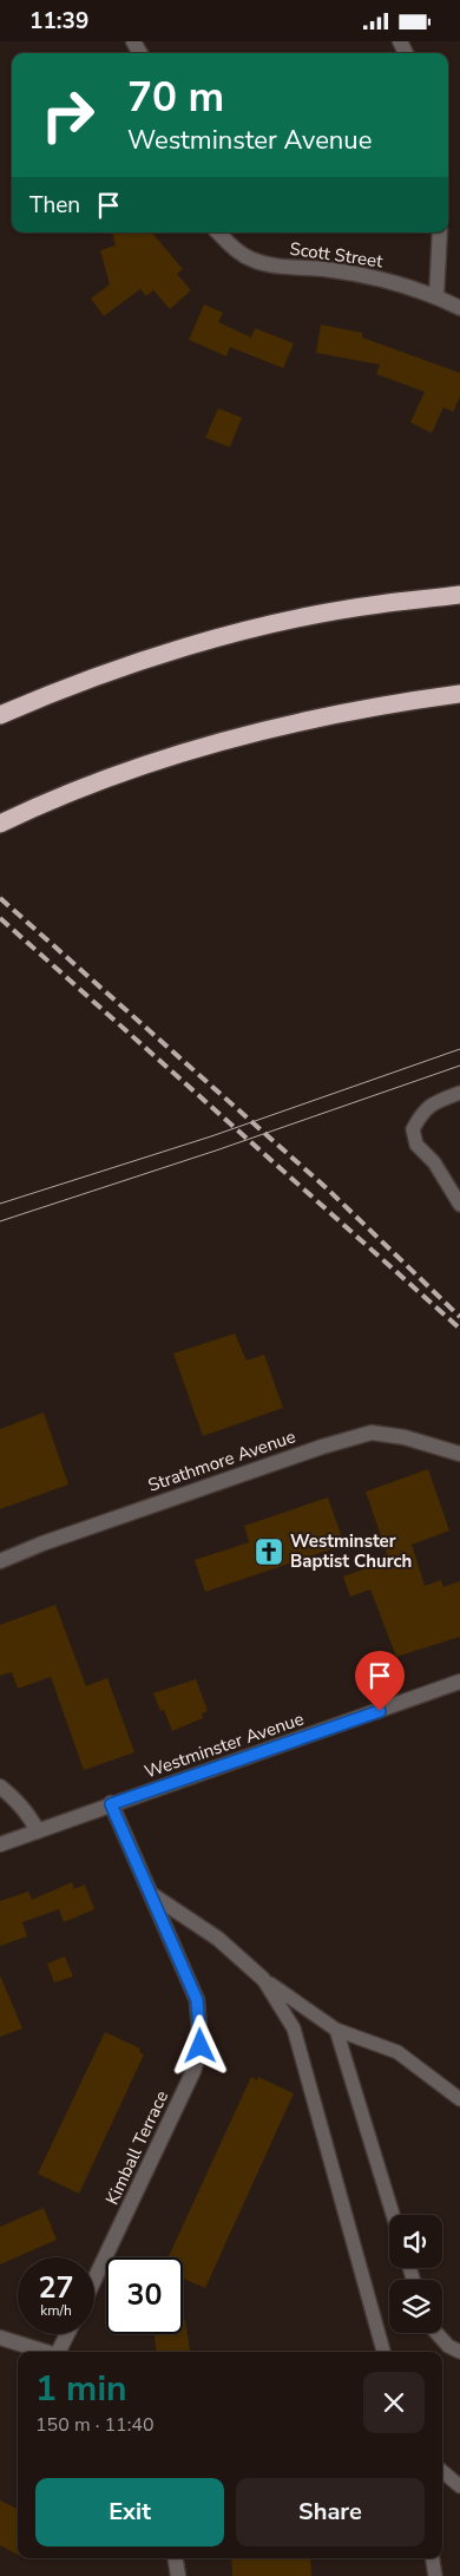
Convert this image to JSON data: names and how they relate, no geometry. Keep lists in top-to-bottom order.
{
  "streets": {
    "street": [
      "Scott Street",
      "Strathmore Avenue",
      "Westminster Avenue",
      "Kimball Terrace"
    ]
  },
  "crossings": [
    ["Westminster Avenue", "Kimball Terrace"]
  ],
  "places": {
    "church": ["Westminster Baptist Church"]
  },
  "page": {
    "status": "11:39",
    "turn": ["70 m", "Westminster Avenue"],
    "then": "Then",
    "speed": "27 km/h",
    "limit": "30",
    "heading": ["1 min", "150 m · 11:40"],
    "buttons": ["Exit", "Share"]
  }
}
